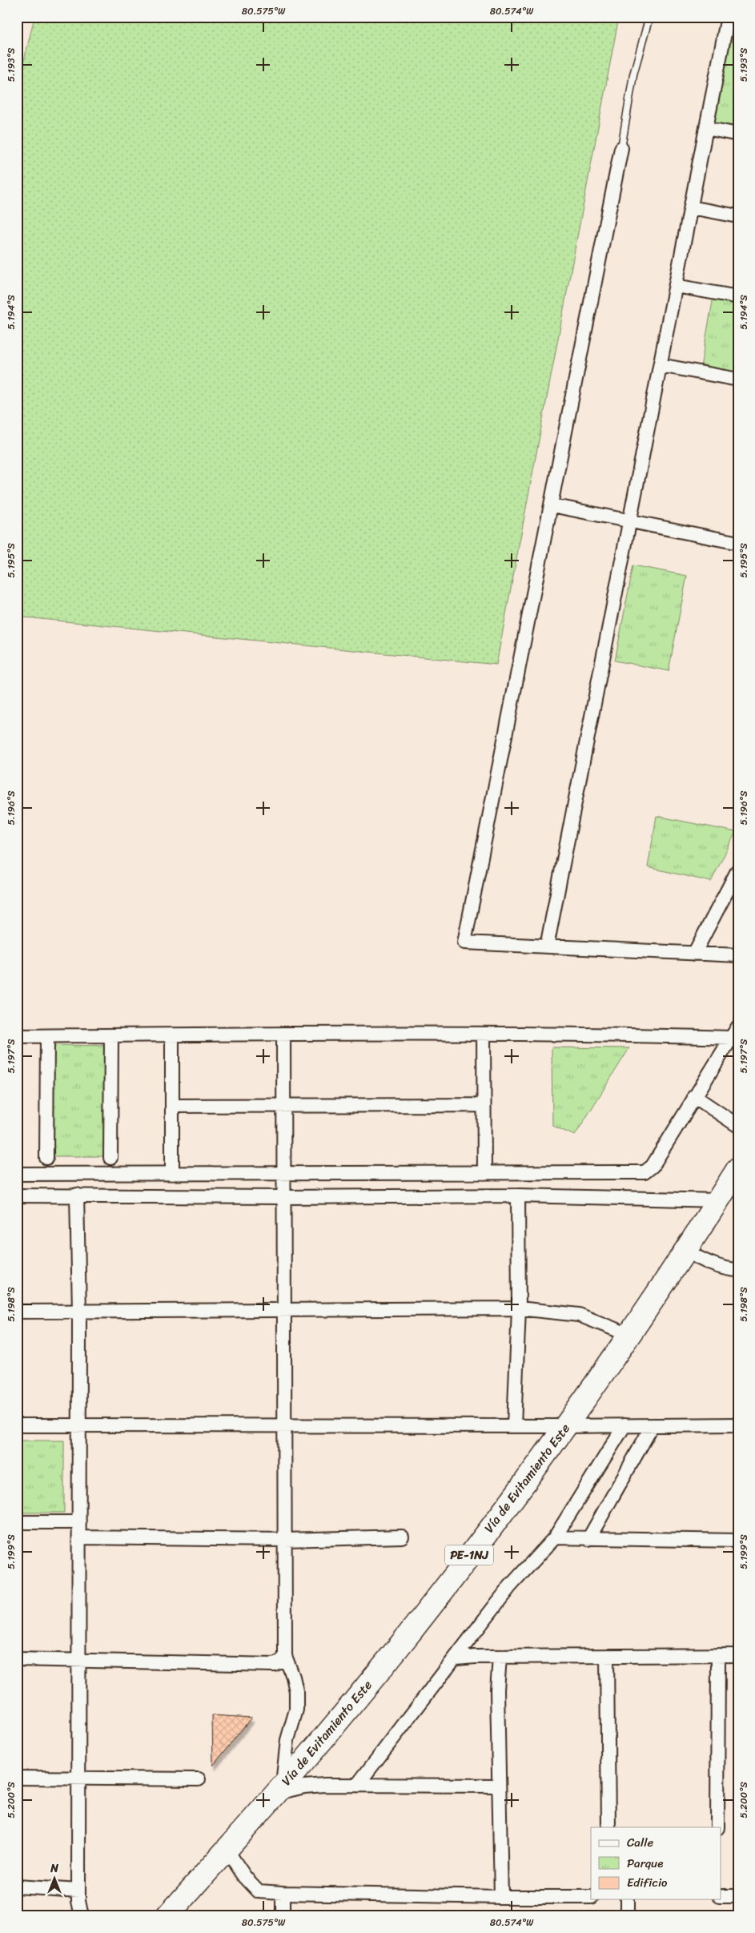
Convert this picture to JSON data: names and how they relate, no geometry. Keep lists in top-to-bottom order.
{
  "streets": {
    "highway": ["Vía de Evitamiento Este", "PE-1NJ"]
  },
  "legend": ["Calle", "Parque", "Edificio"],
  "north": "top",
  "coordinates": [
    "80.575°W",
    "80.574°W",
    "5.193°S",
    "5.194°S",
    "5.195°S",
    "5.196°S",
    "5.197°S",
    "5.198°S",
    "5.199°S",
    "5.200°S"
  ]
}
